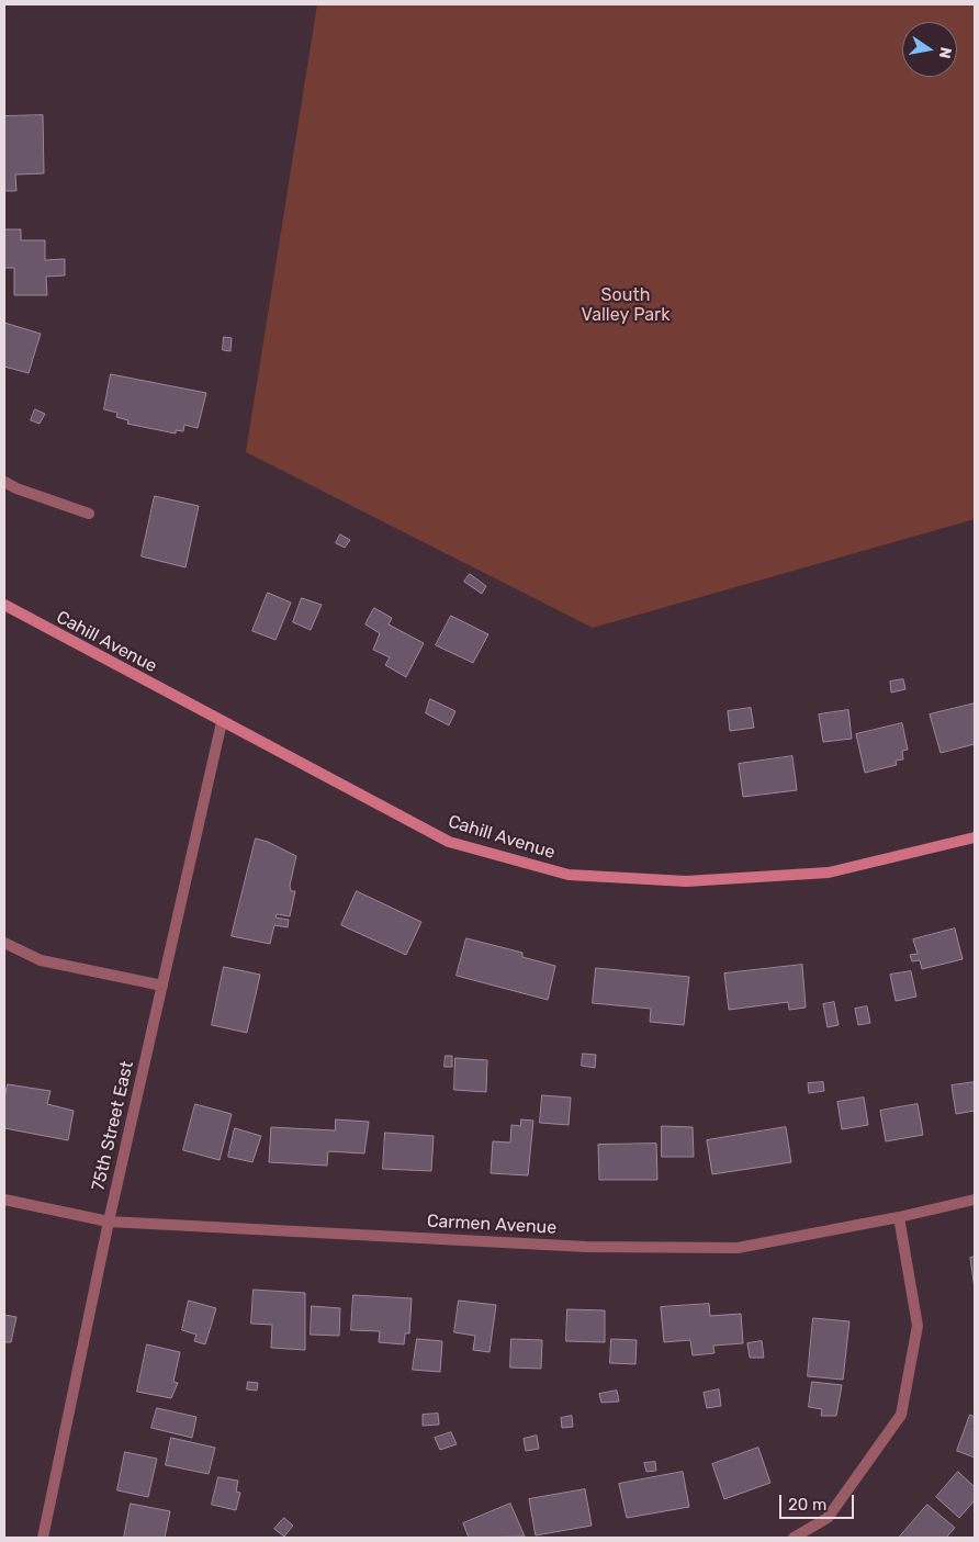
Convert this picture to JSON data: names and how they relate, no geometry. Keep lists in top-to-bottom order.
{
  "streets": {
    "street": ["Cahill Avenue", "75th Street East", "Carmen Avenue"]
  },
  "crossings": [
    ["Cahill Avenue", "75th Street East"],
    ["75th Street East", "Carmen Avenue"]
  ],
  "parks": ["South Valley Park"],
  "scale_bar": "20 m",
  "north": "right"
}
